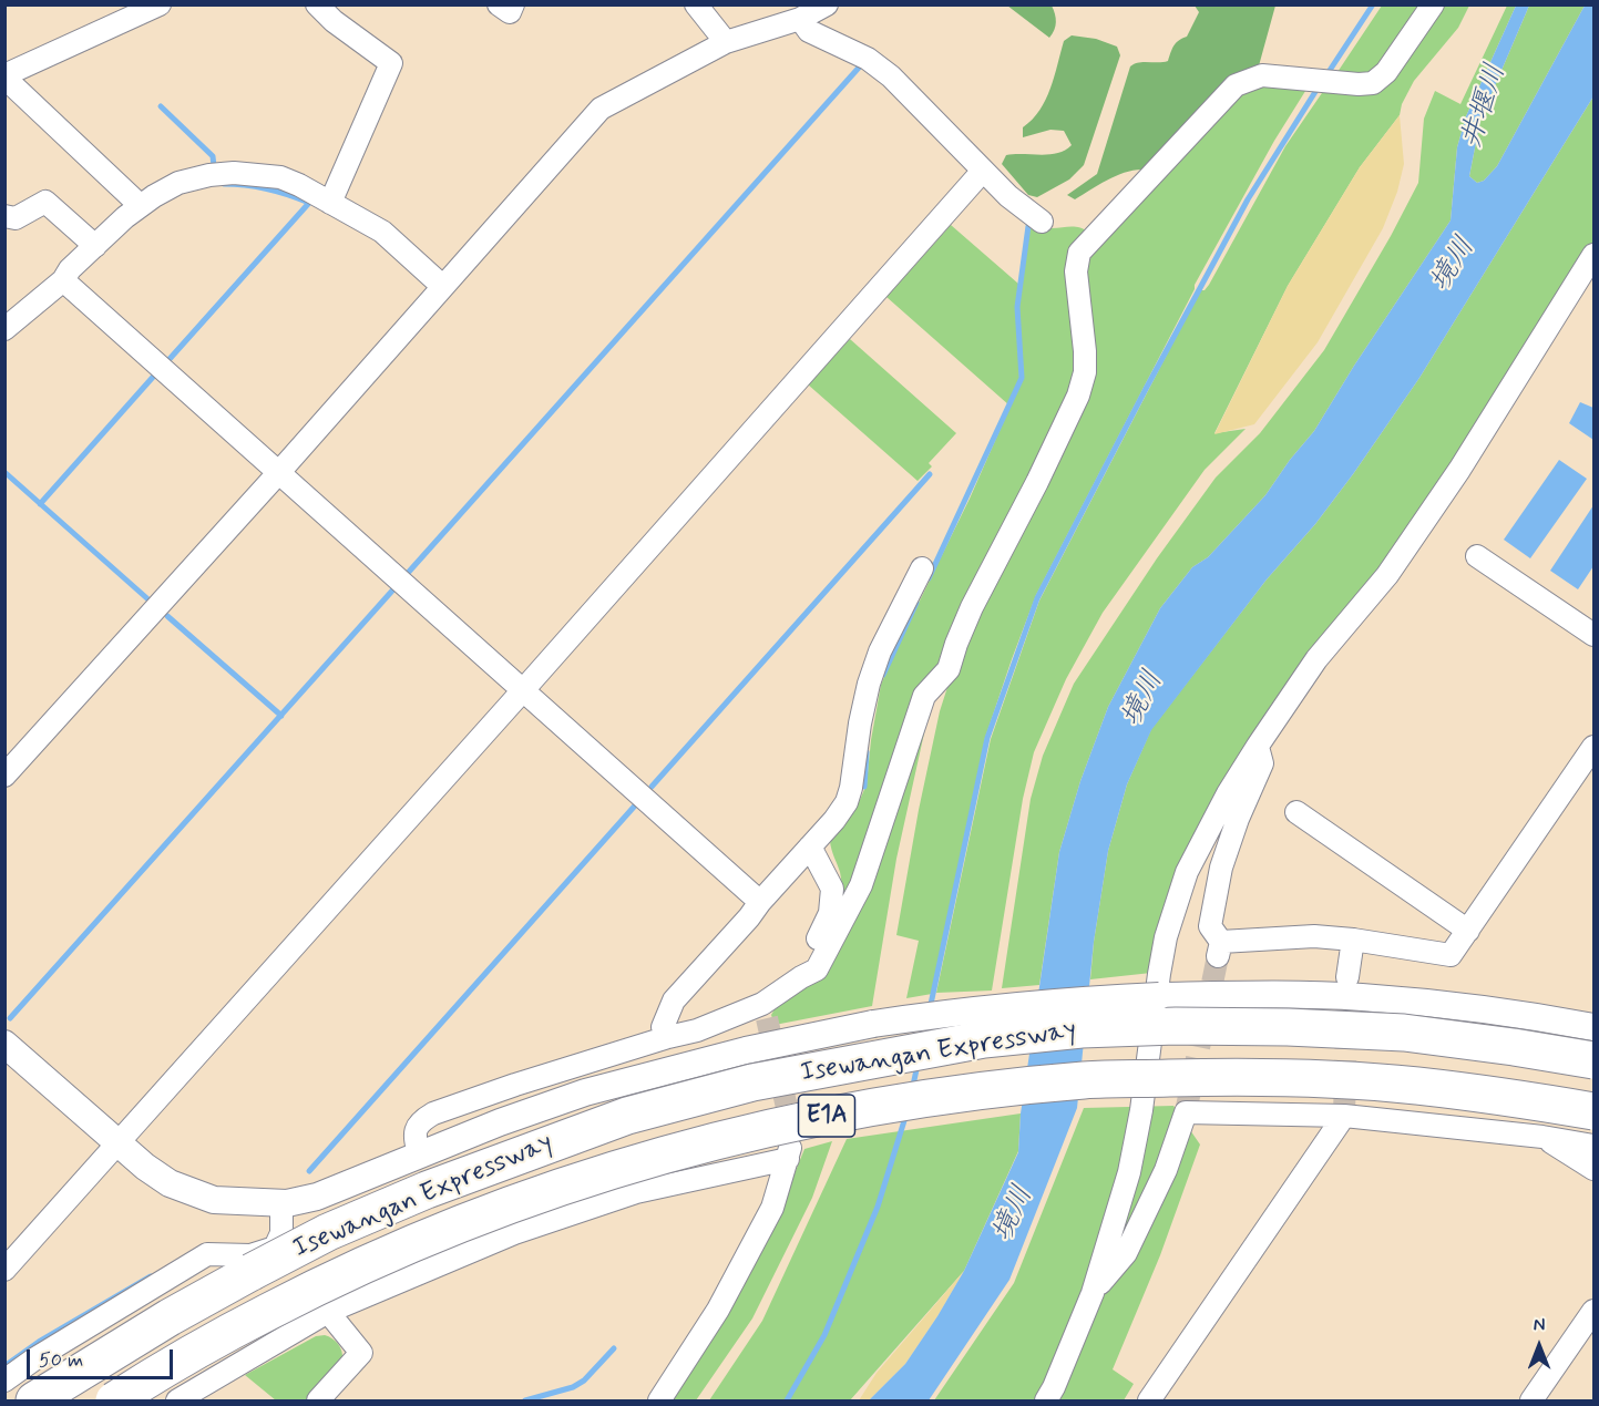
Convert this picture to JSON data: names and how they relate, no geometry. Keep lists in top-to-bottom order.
{
  "streets": {
    "highway": ["Isewangan Expressway", "E1A"]
  },
  "water": ["井堰川", "境川"],
  "scale_bar": "50 m",
  "north": "top"
}
